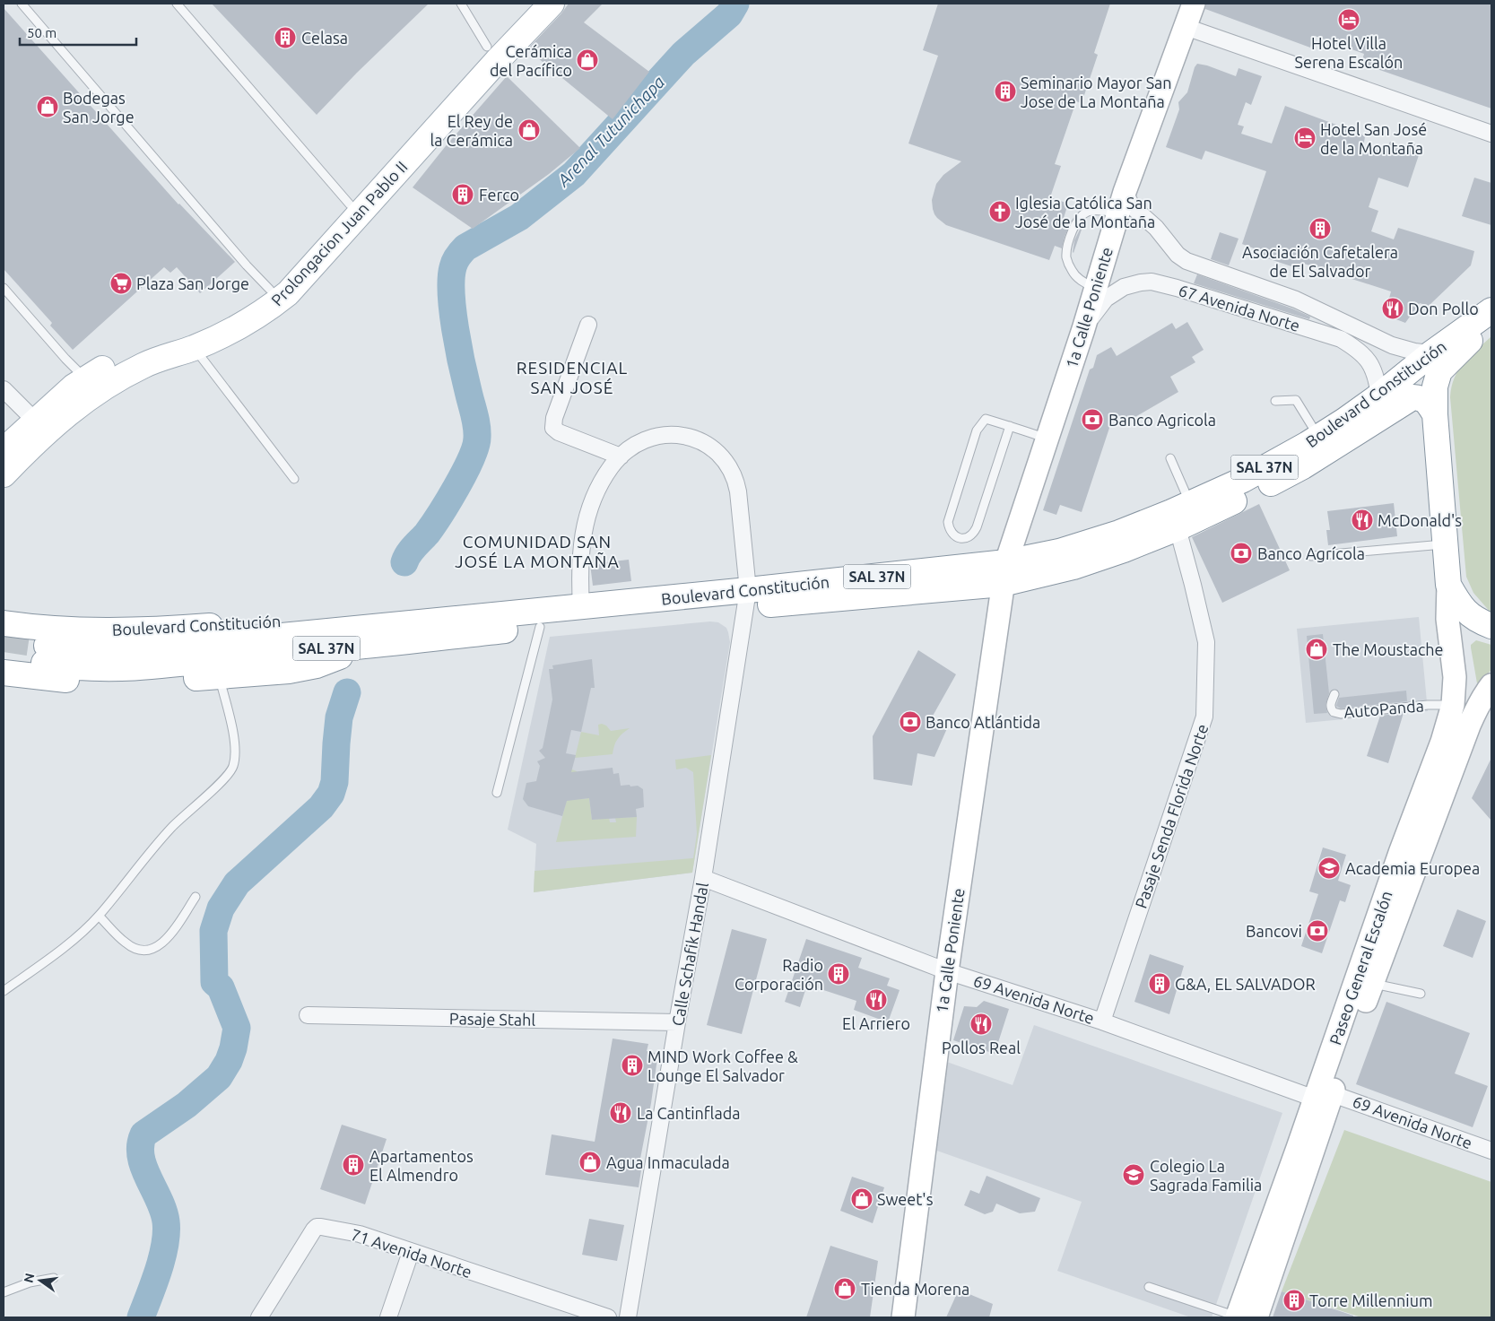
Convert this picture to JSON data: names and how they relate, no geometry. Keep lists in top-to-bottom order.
{
  "streets": {
    "main road": [
      "Prolongacion Juan Pablo II",
      "1a Calle Poniente",
      "Boulevard Constitución",
      "SAL 37N",
      "Paseo General Escalón"
    ],
    "street": [
      "67 Avenida Norte",
      "Pasaje Senda Florida Norte",
      "Calle Schafik Handal",
      "69 Avenida Norte",
      "Pasaje Stahl",
      "71 Avenida Norte"
    ],
    "lane": ["AutoPanda"]
  },
  "crossings": [
    ["1a Calle Poniente", "67 Avenida Norte"],
    ["1a Calle Poniente", "Boulevard Constitución"],
    ["1a Calle Poniente", "69 Avenida Norte"],
    ["67 Avenida Norte", "Boulevard Constitución"],
    ["Boulevard Constitución", "Pasaje Senda Florida Norte"],
    ["Boulevard Constitución", "Calle Schafik Handal"],
    ["AutoPanda", "Paseo General Escalón"],
    ["Pasaje Senda Florida Norte", "69 Avenida Norte"],
    ["Calle Schafik Handal", "69 Avenida Norte"],
    ["Calle Schafik Handal", "Pasaje Stahl"],
    ["Paseo General Escalón", "69 Avenida Norte"]
  ],
  "districts": ["RESIDENCIAL SAN JOSÉ", "COMUNIDAD SAN JOSÉ LA MONTAÑA"],
  "water": ["Arenal Tutunichapa"],
  "places": {
    "hotel": ["Hotel Villa Serena Escalón", "Hotel San José de la Montaña"],
    "building": [
      "Celasa",
      "Seminario Mayor San Jose de La Montaña",
      "Ferco",
      "Asociación Cafetalera de El Salvador",
      "Radio Corporación",
      "G&A, EL SALVADOR",
      "MIND Work Coffee & Lounge El Salvador",
      "Apartamentos El Almendro",
      "Torre Millennium"
    ],
    "shop": [
      "Cerámica del Pacífico",
      "Bodegas San Jorge",
      "El Rey de la Cerámica",
      "The Moustache",
      "Agua Inmaculada",
      "Sweet's",
      "Tienda Morena"
    ],
    "church": ["Iglesia Católica San José de la Montaña"],
    "supermarket": ["Plaza San Jorge"],
    "restaurant": [
      "Don Pollo",
      "McDonald's",
      "El Arriero",
      "Pollos Real",
      "La Cantinflada"
    ],
    "bank": [
      "Banco Agricola",
      "Banco Agrícola",
      "Banco Atlántida",
      "Bancovi"
    ],
    "school or university": ["Academia Europea", "Colegio La Sagrada Familia"]
  },
  "scale_bar": "50 m",
  "north": "left"
}
